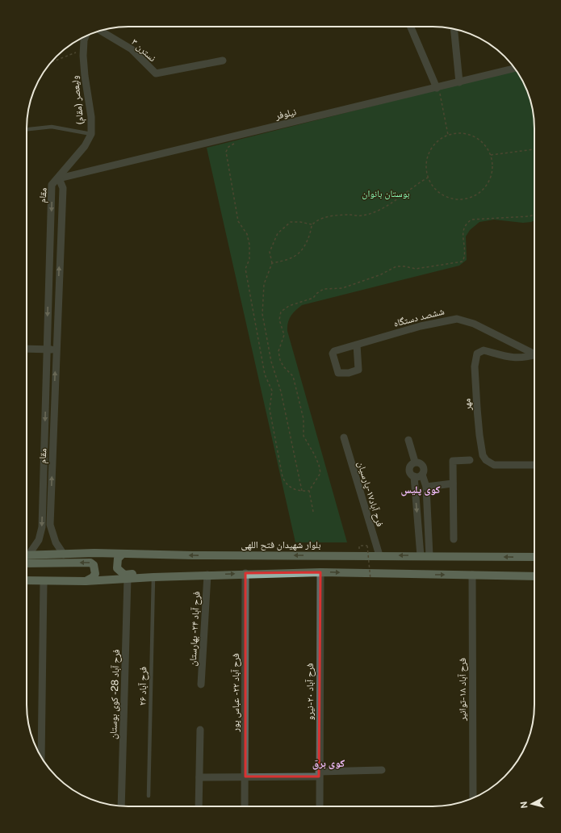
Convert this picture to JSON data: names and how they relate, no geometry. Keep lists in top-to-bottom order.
{
  "streets": {
    "main road": ["بلوار شهیدان فتح اللهی"],
    "street": [
      "نسترن ۳",
      "ولیعصر (مقام)",
      "نیلوفر",
      "مقام",
      "ششصد دستگاه",
      "مهر",
      "فرح آباد۱۷-پارسیان",
      "فرح آباد ۲۴ - بهارستان",
      "فرح آباد ۱۸-توانیر",
      "فرح آباد ۲۰-نیرو",
      "فرح آباد ۲۲ - عباس پور",
      "فرح آباد 28 - کوی بوستان"
    ],
    "lane": ["فرح آباد ۲۶"]
  },
  "crossings": [
    ["ولیعصر (مقام)", "نیلوفر"],
    ["ولیعصر (مقام)", "مقام"],
    ["نیلوفر", "مقام"],
    ["مقام", "بلوار شهیدان فتح اللهی"],
    ["فرح آباد۱۷-پارسیان", "بلوار شهیدان فتح اللهی"]
  ],
  "districts": ["کوی پلیس", "کوی برق"],
  "parks": ["بوستان بانوان"],
  "north": "left"
}
